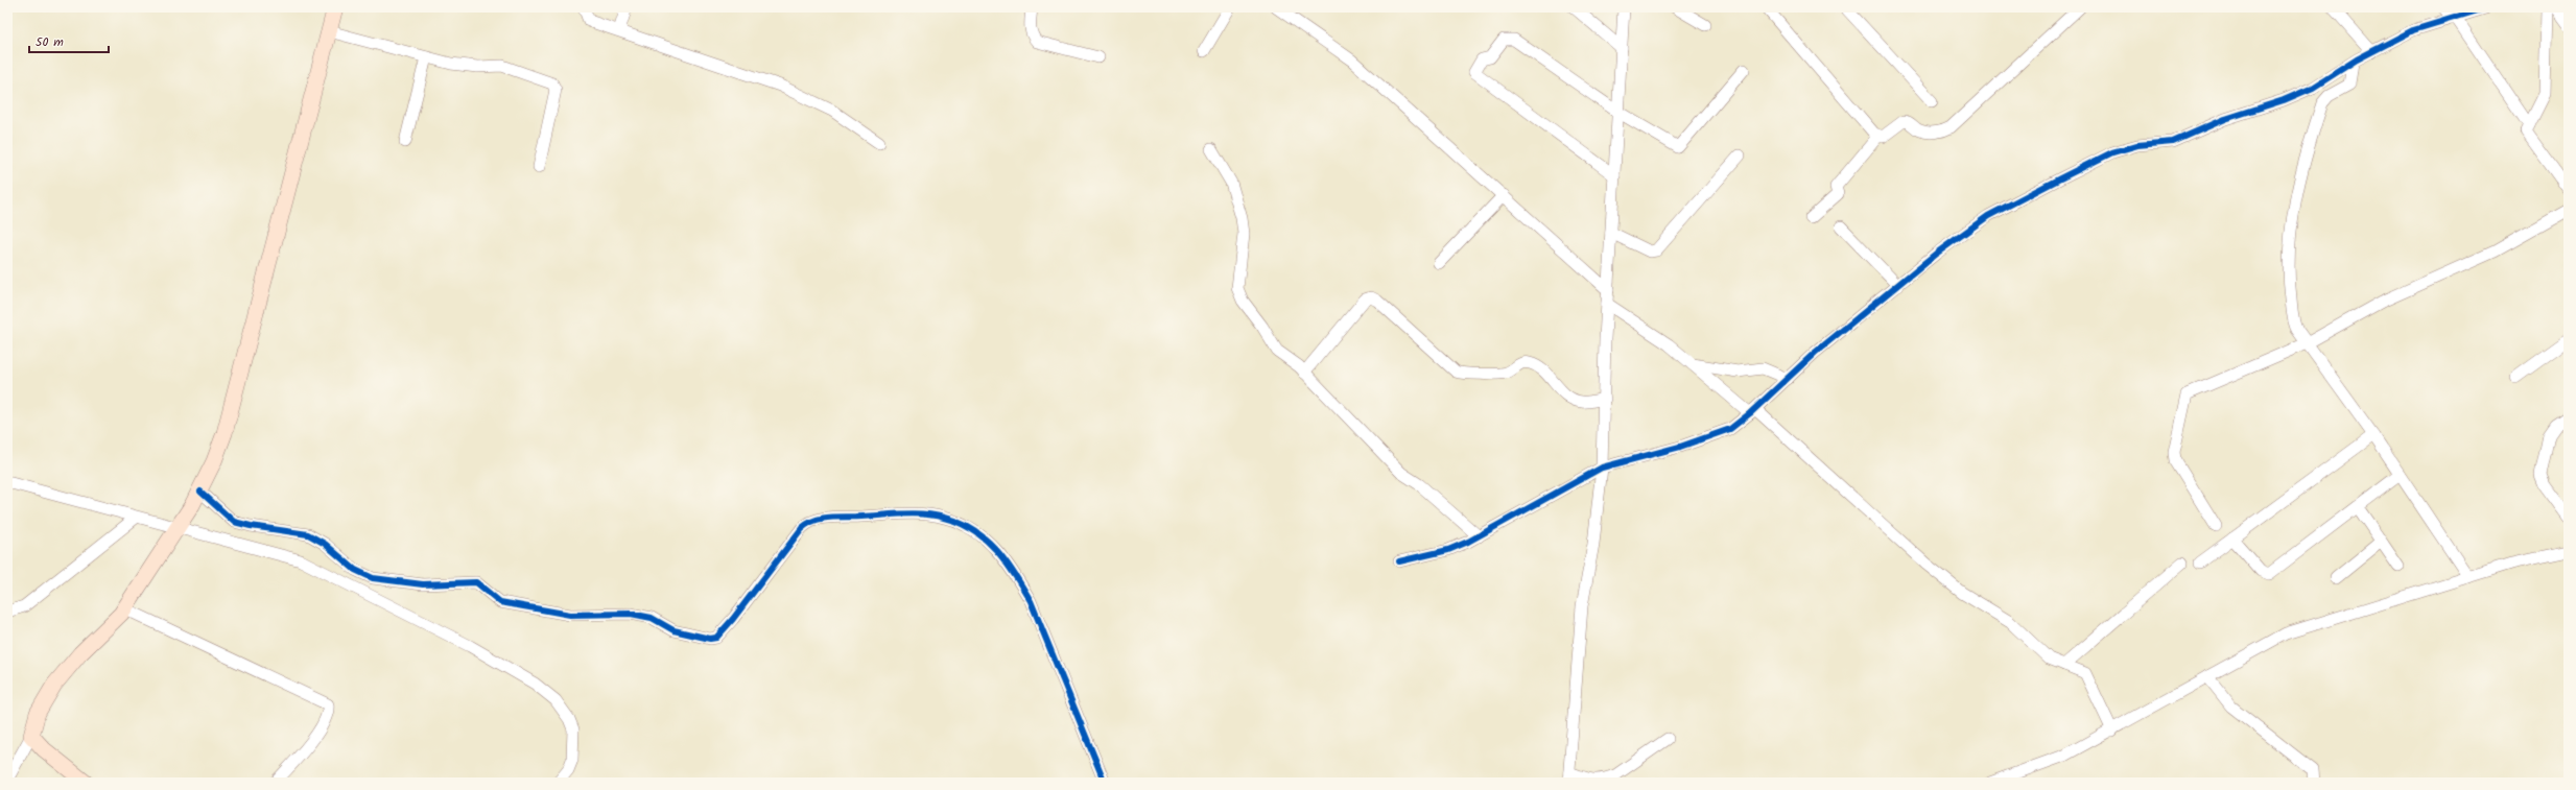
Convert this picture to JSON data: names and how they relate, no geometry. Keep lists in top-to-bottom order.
{
  "scale_bar": "50 m"
}
